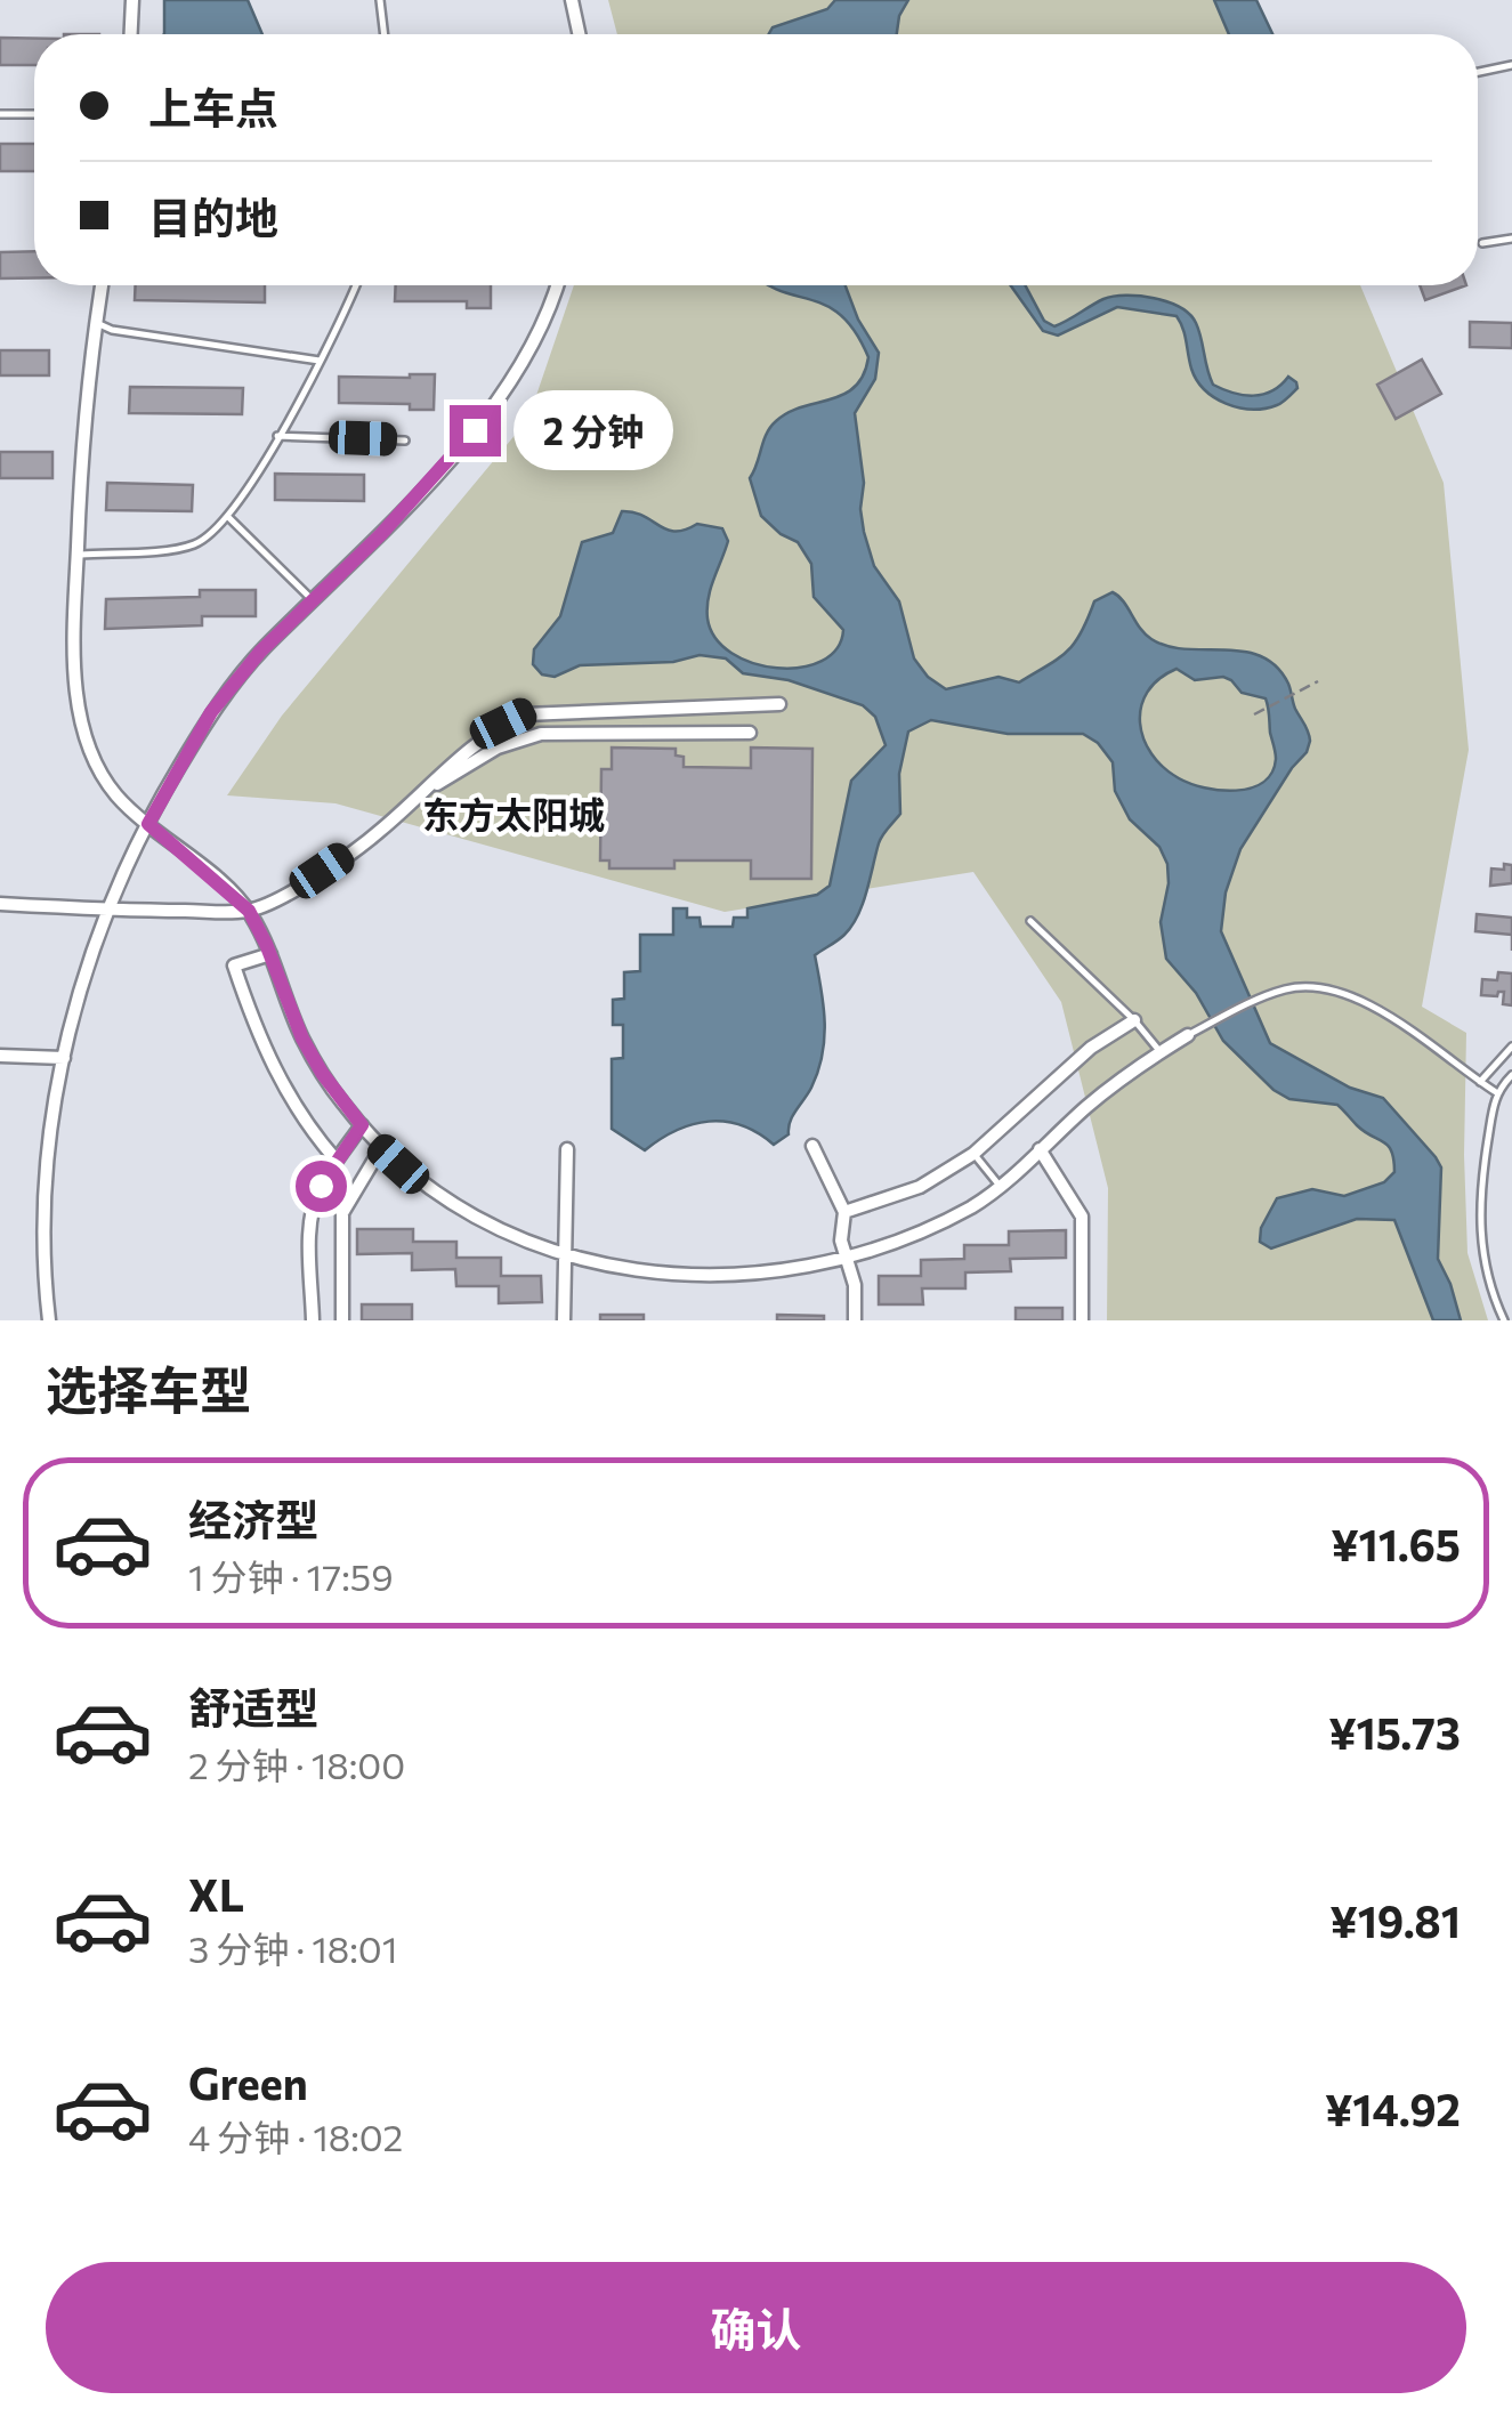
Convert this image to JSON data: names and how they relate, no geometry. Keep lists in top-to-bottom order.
{
  "districts": ["东方太阳城"],
  "page": {
    "banner": ["上车点", "目的地"],
    "bubble": "2 分钟",
    "heading": "选择车型",
    "list": [
      {
        "name": "经济型",
        "note": "1 分钟 · 17:59",
        "value": "¥11.65"
      },
      {
        "name": "舒适型",
        "note": "2 分钟 · 18:00",
        "value": "¥15.73"
      },
      {
        "name": "XL",
        "note": "3 分钟 · 18:01",
        "value": "¥19.81"
      },
      {
        "name": "Green",
        "note": "4 分钟 · 18:02",
        "value": "¥14.92"
      }
    ],
    "buttons": "确认"
  }
}
